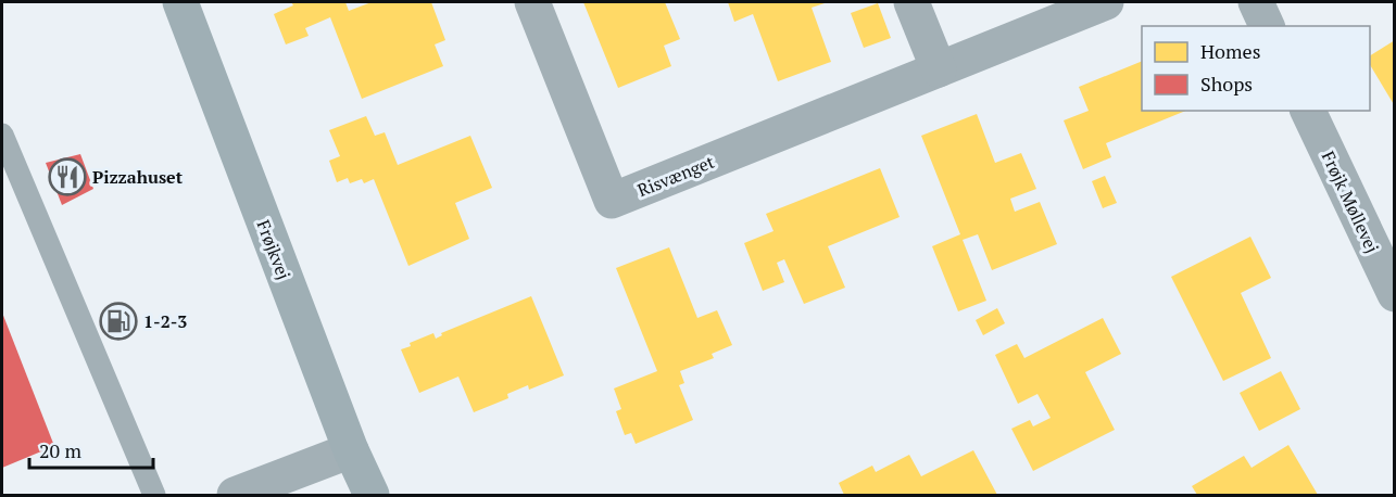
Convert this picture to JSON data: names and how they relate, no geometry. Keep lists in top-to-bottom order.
{
  "streets": {
    "street": ["Risvænget", "Frøjk Møllevej", "Frøjkvej"]
  },
  "places": {
    "restaurant": ["Pizzahuset"],
    "fuel station": ["1-2-3"]
  },
  "legend": ["Homes", "Shops"],
  "scale_bar": "20 m"
}
